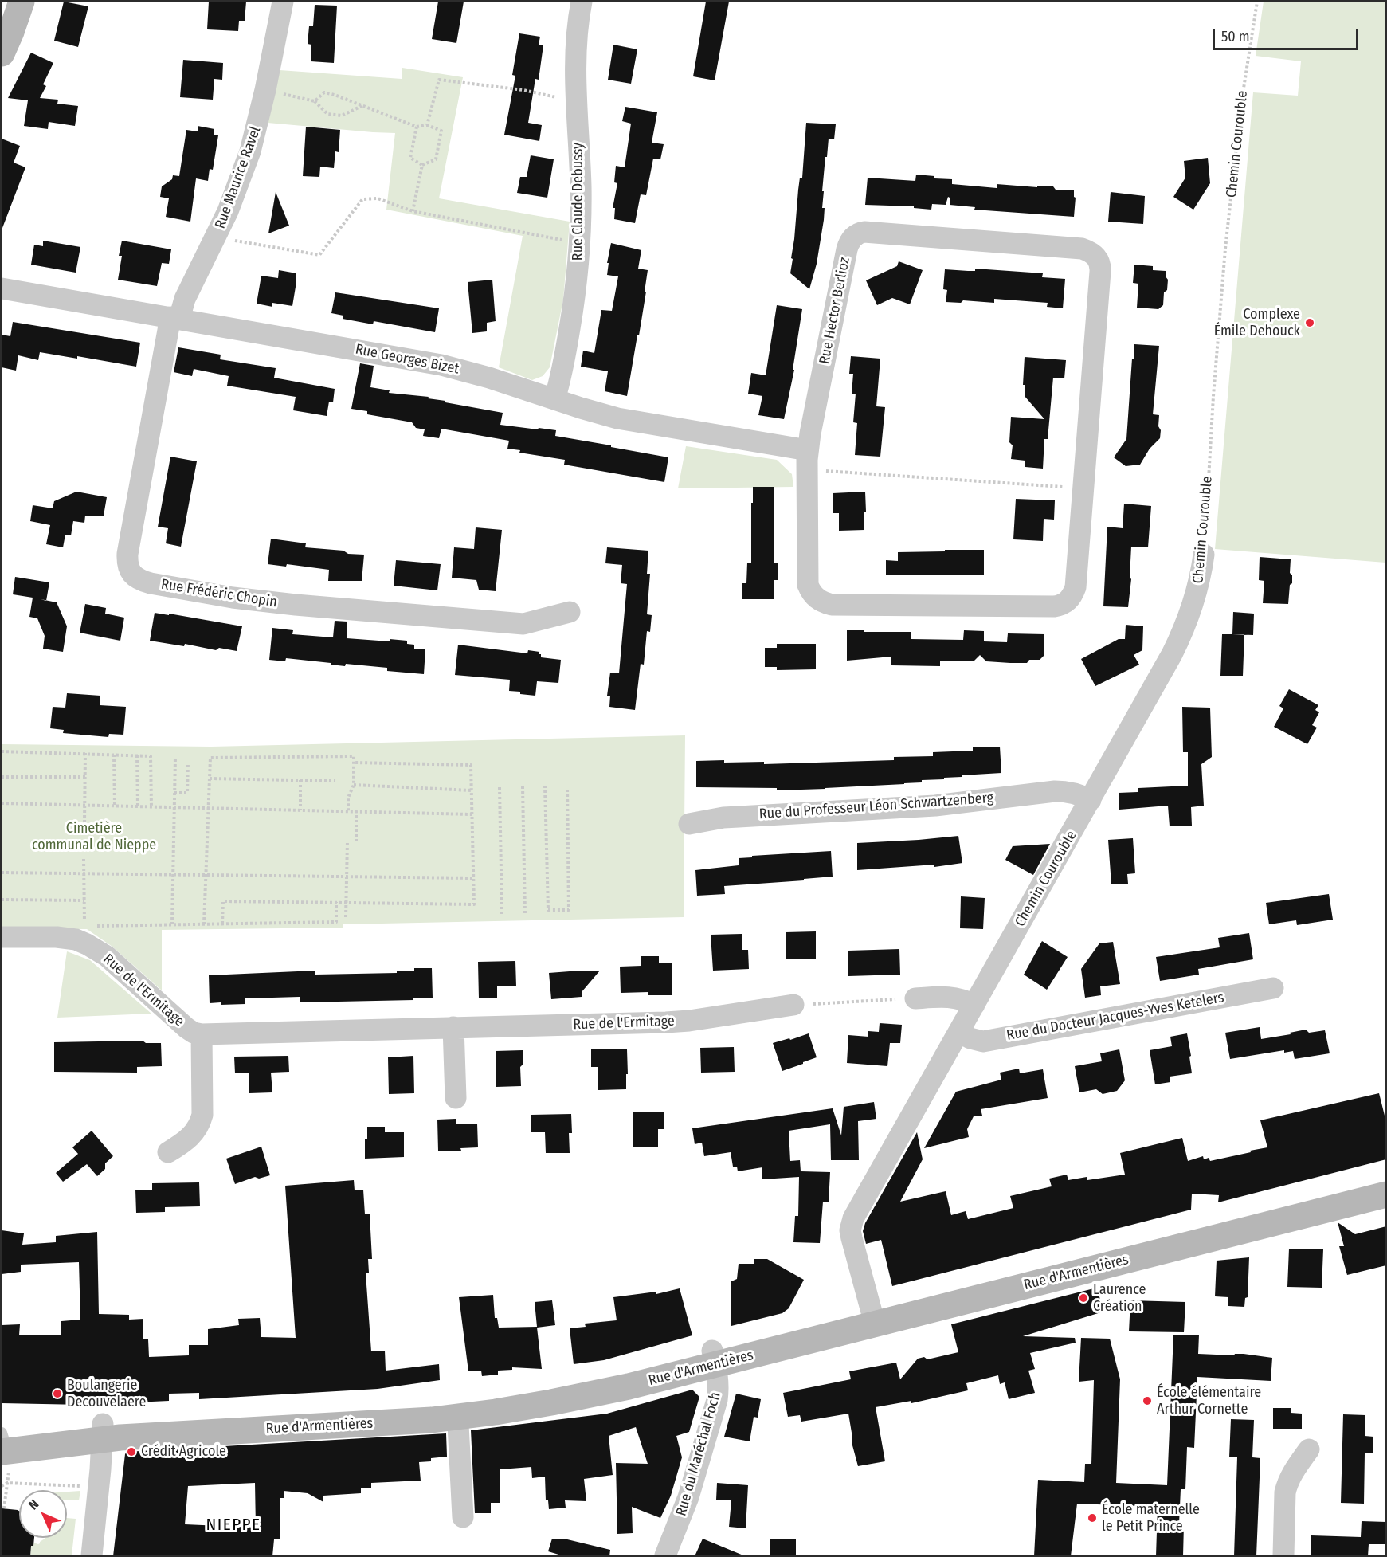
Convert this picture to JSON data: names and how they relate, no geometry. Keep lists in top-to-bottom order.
{
  "streets": {
    "main road": ["Rue d'Armentières"],
    "street": [
      "Chemin Courouble",
      "Rue Maurice Ravel",
      "Rue Claude Debussy",
      "Rue Hector Berlioz",
      "Rue Georges Bizet",
      "Rue Frédéric Chopin",
      "Rue du Professeur Léon Schwartzenberg",
      "Rue de l'Ermitage",
      "Rue du Docteur Jacques-Yves Ketelers",
      "Rue du Maréchal Foch"
    ]
  },
  "crossings": [
    ["Chemin Courouble", "Rue du Professeur Léon Schwartzenberg"],
    ["Chemin Courouble", "Rue du Docteur Jacques-Yves Ketelers"],
    ["Chemin Courouble", "Rue d'Armentières"],
    ["Rue Maurice Ravel", "Rue Georges Bizet"],
    ["Rue Maurice Ravel", "Rue Frédéric Chopin"],
    ["Rue Claude Debussy", "Rue Georges Bizet"],
    ["Rue Hector Berlioz", "Rue Georges Bizet"],
    ["Rue Georges Bizet", "Rue Frédéric Chopin"],
    ["Rue d'Armentières", "Rue du Maréchal Foch"]
  ],
  "districts": ["NIEPPE"],
  "parks": ["Cimetière communal de Nieppe"],
  "places": [
    "Complexe Émile Dehouck",
    "Laurence Création",
    "Boulangerie Decouvelaere",
    "École élémentaire Arthur Cornette",
    "Crédit Agricole",
    "École maternelle le Petit Prince"
  ],
  "scale_bar": "50 m",
  "north": "top left"
}
